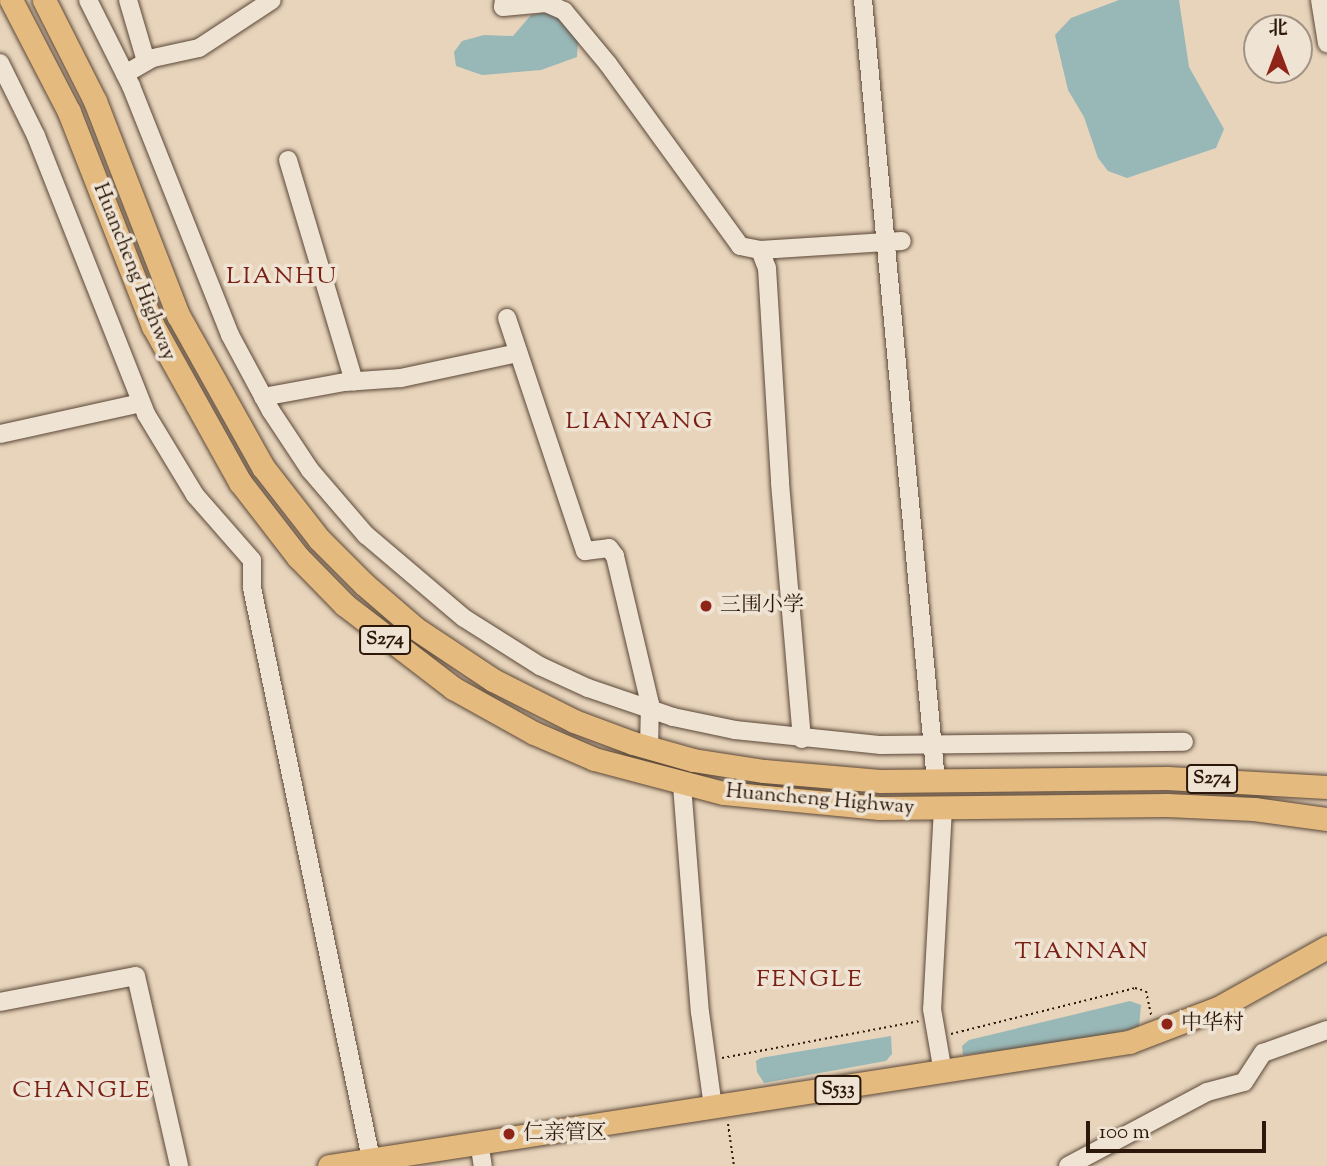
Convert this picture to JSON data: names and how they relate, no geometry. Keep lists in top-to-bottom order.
{
  "streets": {
    "main road": ["Huancheng Highway", "S274", "S533"]
  },
  "districts": [
    "LIANHU",
    "LIANYANG",
    "TIANNAN",
    "FENGLE",
    "CHANGLE"
  ],
  "places": ["三围小学", "中华村", "仁亲管区"],
  "scale_bar": "100 m",
  "north": "top"
}
